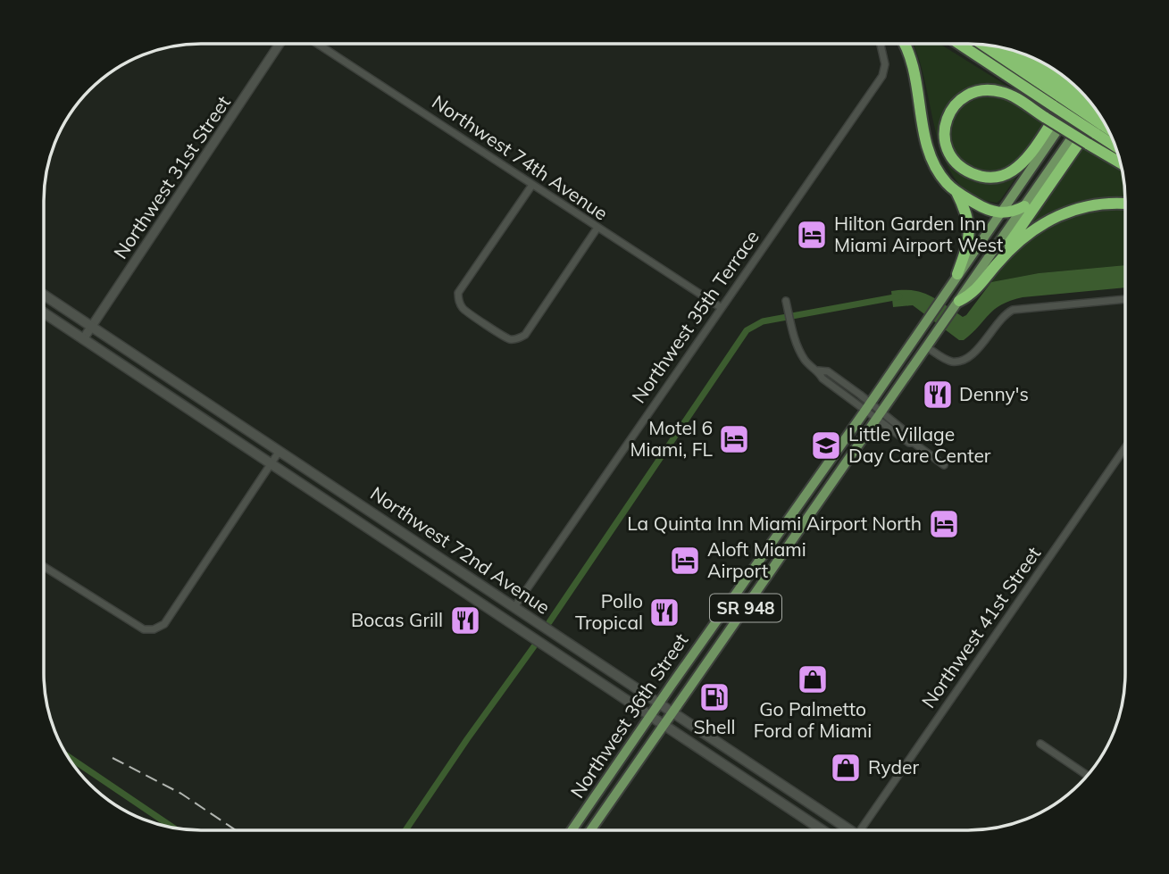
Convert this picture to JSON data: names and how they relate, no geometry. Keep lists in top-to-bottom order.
{
  "streets": {
    "main road": ["Northwest 72nd Avenue", "SR 948", "Northwest 36th Street"],
    "street": [
      "Northwest 74th Avenue",
      "Northwest 31st Street",
      "Northwest 35th Terrace",
      "Northwest 41st Street"
    ]
  },
  "crossings": [
    ["Northwest 74th Avenue", "Northwest 35th Terrace"],
    ["Northwest 31st Street", "Northwest 72nd Avenue"],
    ["Northwest 35th Terrace", "Northwest 72nd Avenue"],
    ["Northwest 72nd Avenue", "Northwest 36th Street"]
  ],
  "places": {
    "hotel": [
      "Hilton Garden Inn Miami Airport West",
      "Motel 6 Miami, FL",
      "La Quinta Inn Miami Airport North",
      "Aloft Miami Airport"
    ],
    "restaurant": ["Denny's", "Pollo Tropical", "Bocas Grill"],
    "school or university": ["Little Village Day Care Center"],
    "shop": ["Go Palmetto Ford of Miami", "Ryder"],
    "fuel station": ["Shell"]
  }
}
